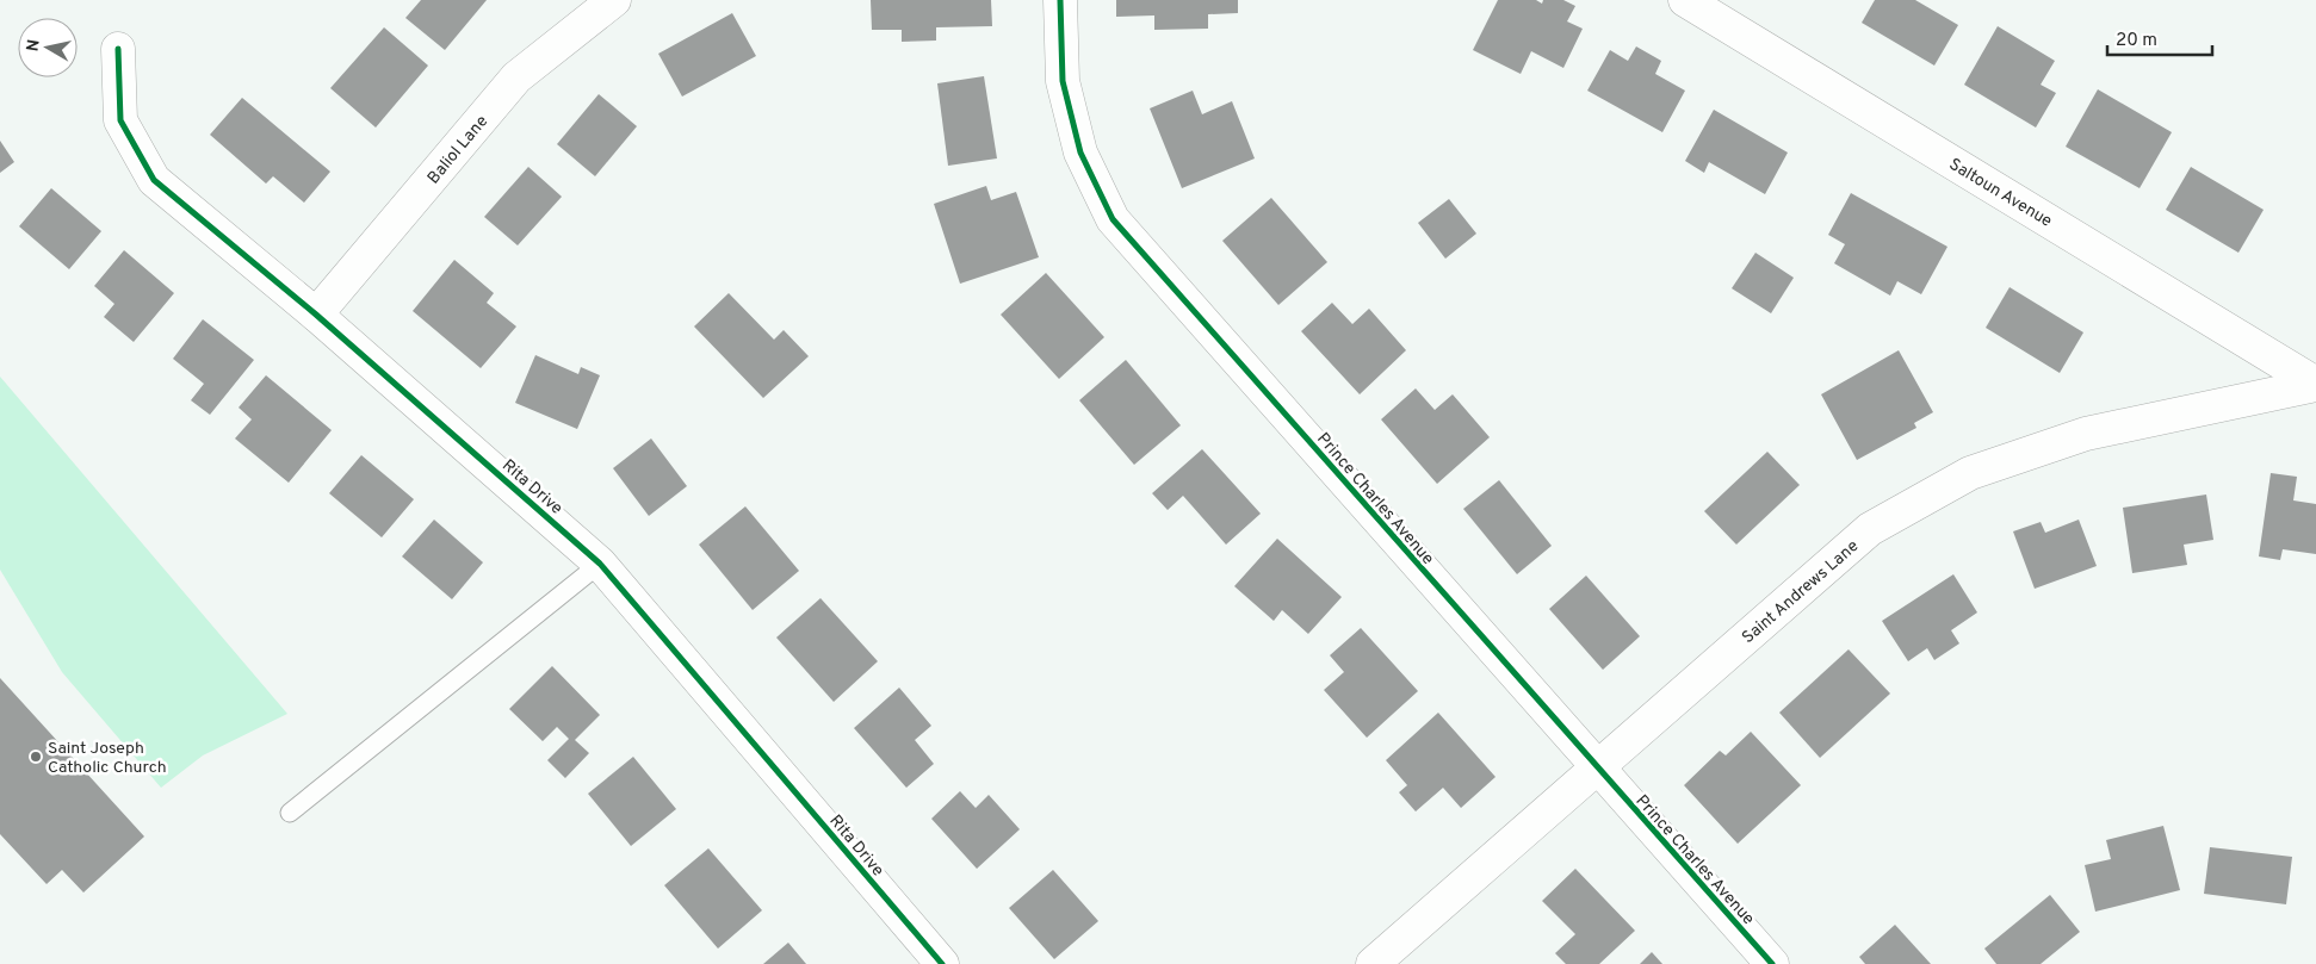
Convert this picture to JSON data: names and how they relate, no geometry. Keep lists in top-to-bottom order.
{
  "streets": {
    "street": [
      "Baliol Lane",
      "Saltoun Avenue",
      "Rita Drive",
      "Prince Charles Avenue",
      "Saint Andrews Lane"
    ]
  },
  "crossings": [
    ["Baliol Lane", "Rita Drive"],
    ["Saltoun Avenue", "Saint Andrews Lane"],
    ["Prince Charles Avenue", "Saint Andrews Lane"]
  ],
  "places": ["Saint Joseph Catholic Church"],
  "scale_bar": "20 m",
  "north": "left"
}
